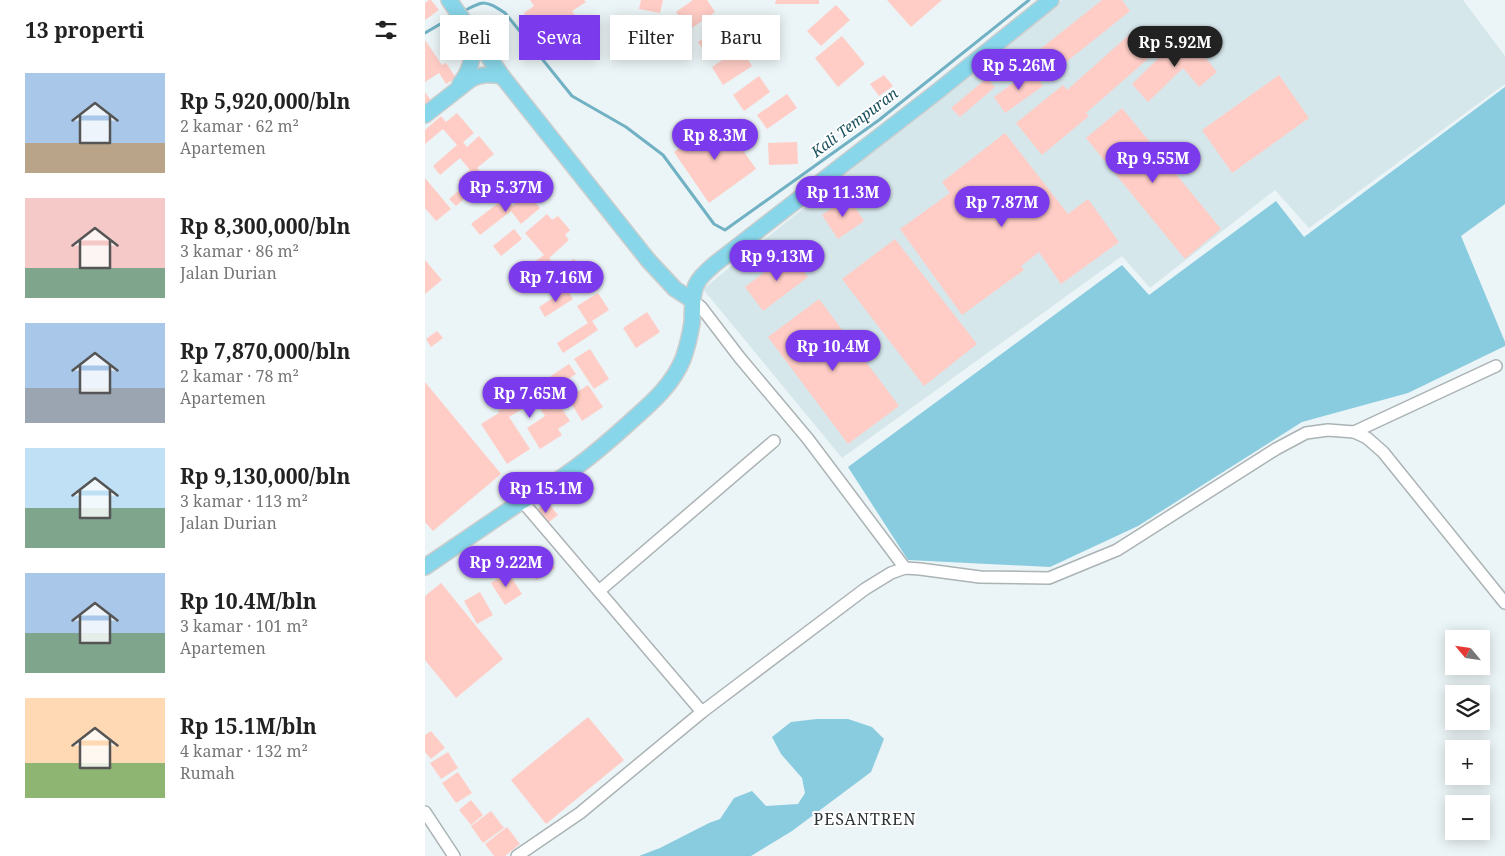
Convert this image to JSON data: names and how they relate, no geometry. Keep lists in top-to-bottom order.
{
  "districts": ["PESANTREN"],
  "water": ["Kali Tempuran"],
  "north": "top left",
  "page": {
    "heading": "13 properti",
    "chip": [
      "Beli",
      "Sewa",
      "Filter",
      "Baru"
    ],
    "price": [
      "Rp 5.92M",
      "Rp 5.26M",
      "Rp 8.3M",
      "Rp 9.55M",
      "Rp 5.37M",
      "Rp 11.3M",
      "Rp 7.87M",
      "Rp 9.13M",
      "Rp 7.16M",
      "Rp 10.4M",
      "Rp 7.65M",
      "Rp 15.1M",
      "Rp 9.22M"
    ],
    "list": [
      {
        "name": "Rp 5,920,000/bln",
        "note": "2 kamar · 62 m² · Apartemen"
      },
      {
        "name": "Rp 8,300,000/bln",
        "note": "3 kamar · 86 m² · Jalan Durian"
      },
      {
        "name": "Rp 7,870,000/bln",
        "note": "2 kamar · 78 m² · Apartemen"
      },
      {
        "name": "Rp 9,130,000/bln",
        "note": "3 kamar · 113 m² · Jalan Durian"
      },
      {
        "name": "Rp 10.4M/bln",
        "note": "3 kamar · 101 m² · Apartemen"
      },
      {
        "name": "Rp 15.1M/bln",
        "note": "4 kamar · 132 m² · Rumah"
      }
    ],
    "map_buttons": ["+", "−"]
  }
}
